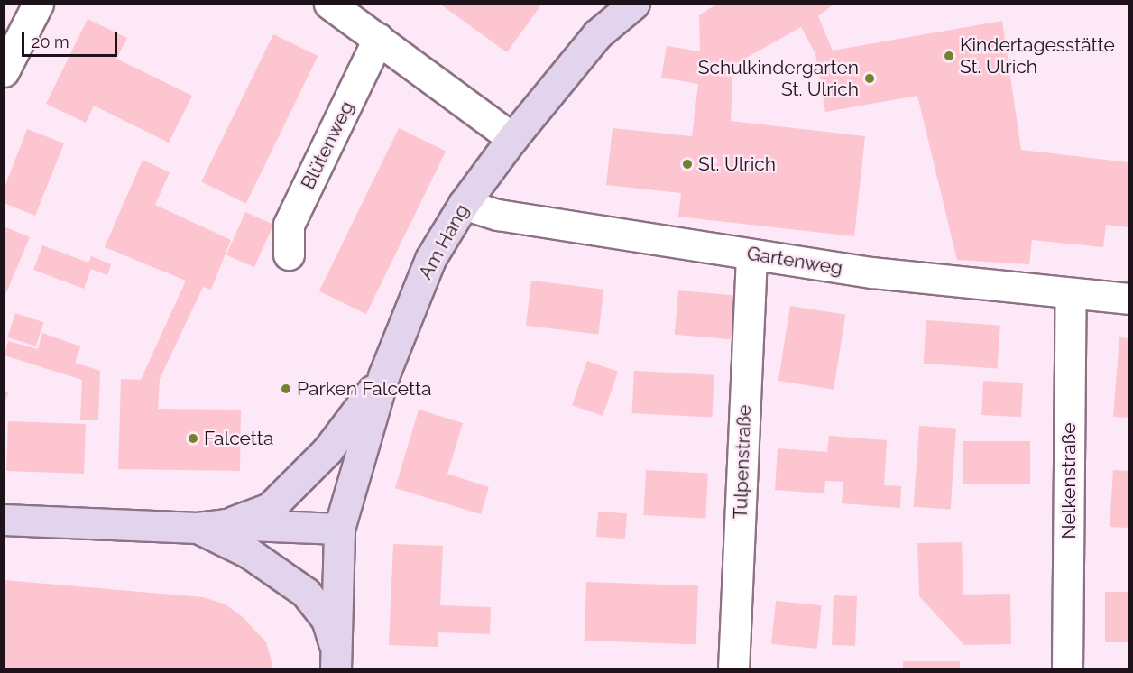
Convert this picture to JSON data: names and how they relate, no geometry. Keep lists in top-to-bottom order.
{
  "streets": {
    "main road": ["Am Hang"],
    "street": [
      "Blütenweg",
      "Gartenweg",
      "Tulpenstraße",
      "Nelkenstraße"
    ]
  },
  "crossings": [
    ["Am Hang", "Gartenweg"],
    ["Gartenweg", "Tulpenstraße"],
    ["Gartenweg", "Nelkenstraße"]
  ],
  "places": [
    "Kindertagesstätte St. Ulrich",
    "Schulkindergarten St. Ulrich",
    "St. Ulrich",
    "Parken Falcetta",
    "Falcetta"
  ],
  "scale_bar": "20 m"
}
